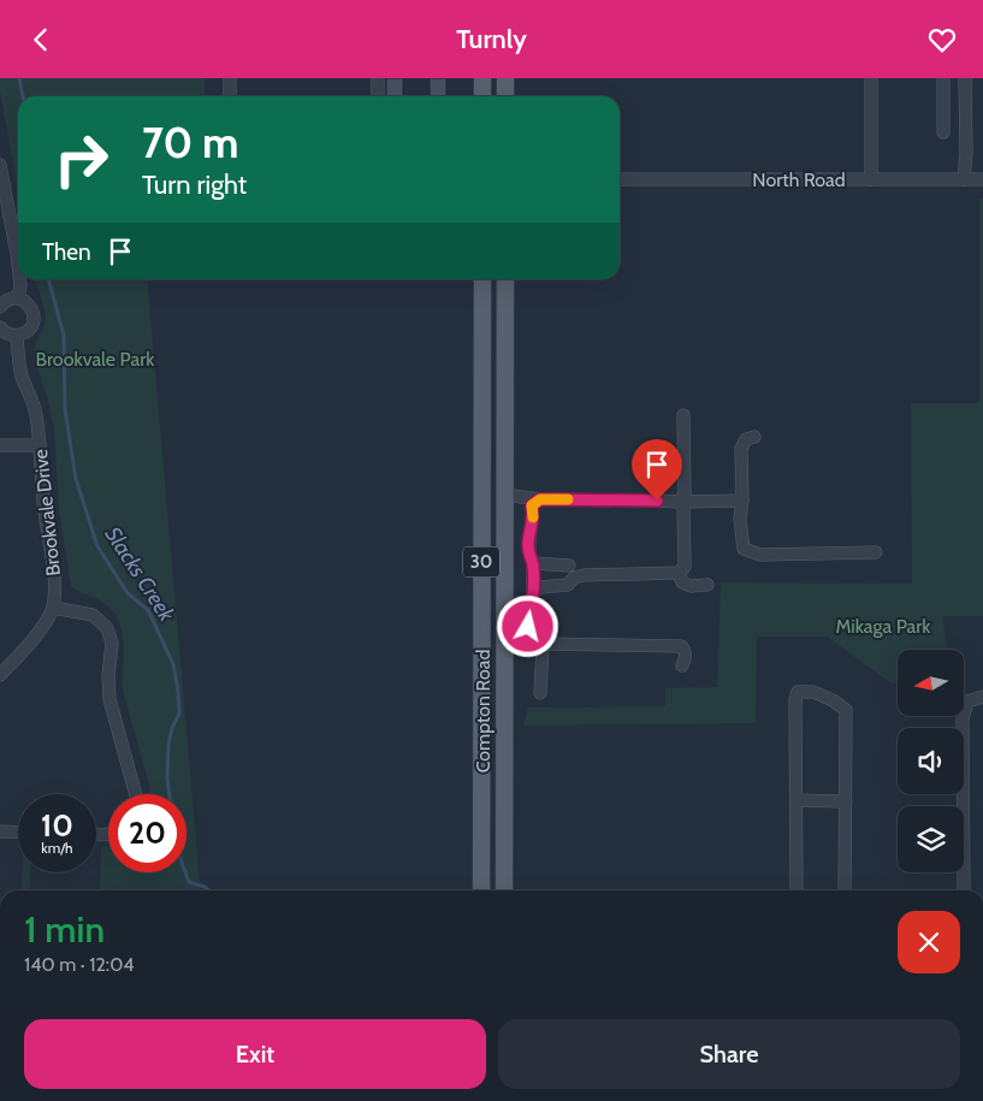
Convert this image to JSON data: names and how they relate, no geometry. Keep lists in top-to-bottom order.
{
  "streets": {
    "main road": ["30", "Compton Road"],
    "street": ["North Road", "Brookvale Drive"]
  },
  "water": ["Slacks Creek"],
  "parks": ["Brookvale Park", "Mikaga Park"],
  "north": "left",
  "page": {
    "header": "Turnly",
    "turn": ["70 m", "Turn right"],
    "then": "Then",
    "speed": "10 km/h",
    "limit": "20",
    "heading": ["1 min", "140 m · 12:04"],
    "buttons": ["Exit", "Share"]
  }
}
